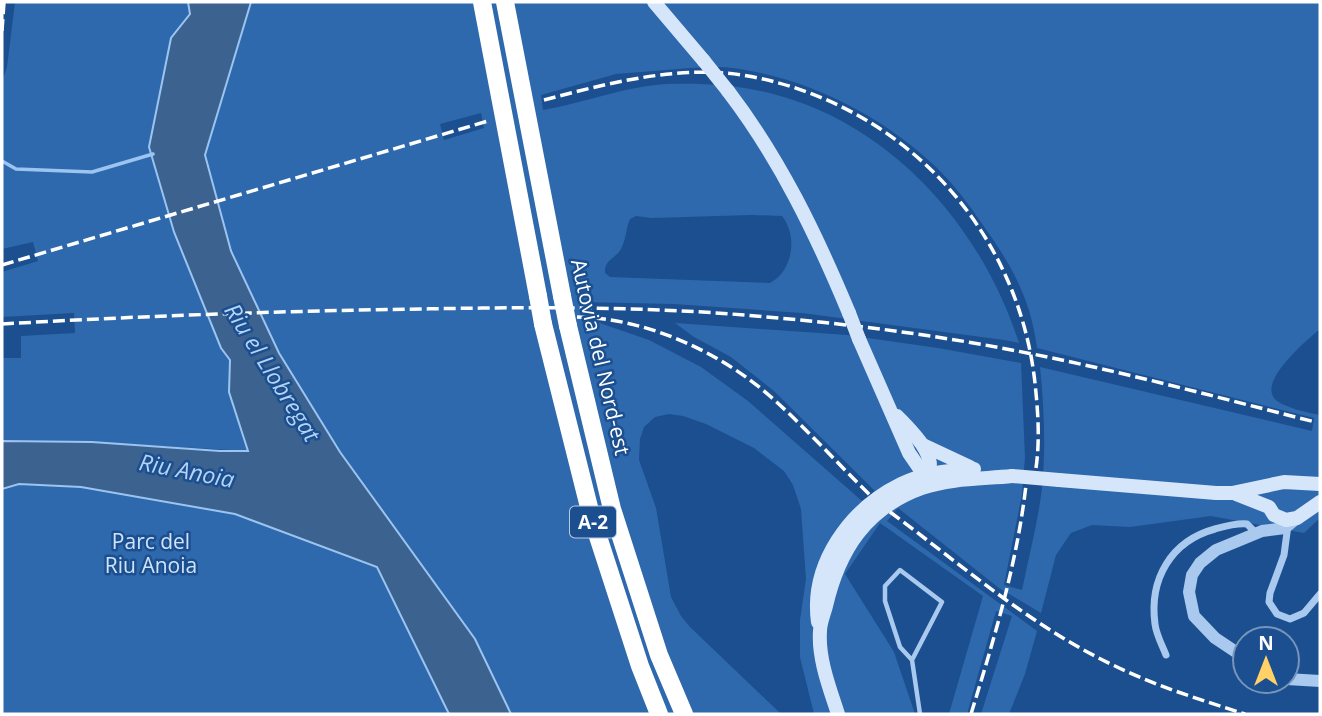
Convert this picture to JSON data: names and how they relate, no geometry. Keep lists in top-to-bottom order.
{
  "streets": {
    "highway": ["Autovia del Nord-est", "A-2"]
  },
  "water": ["Riu el Llobregat", "Riu Anoia"],
  "parks": ["Parc del Riu Anoia"],
  "north": "top"
}
